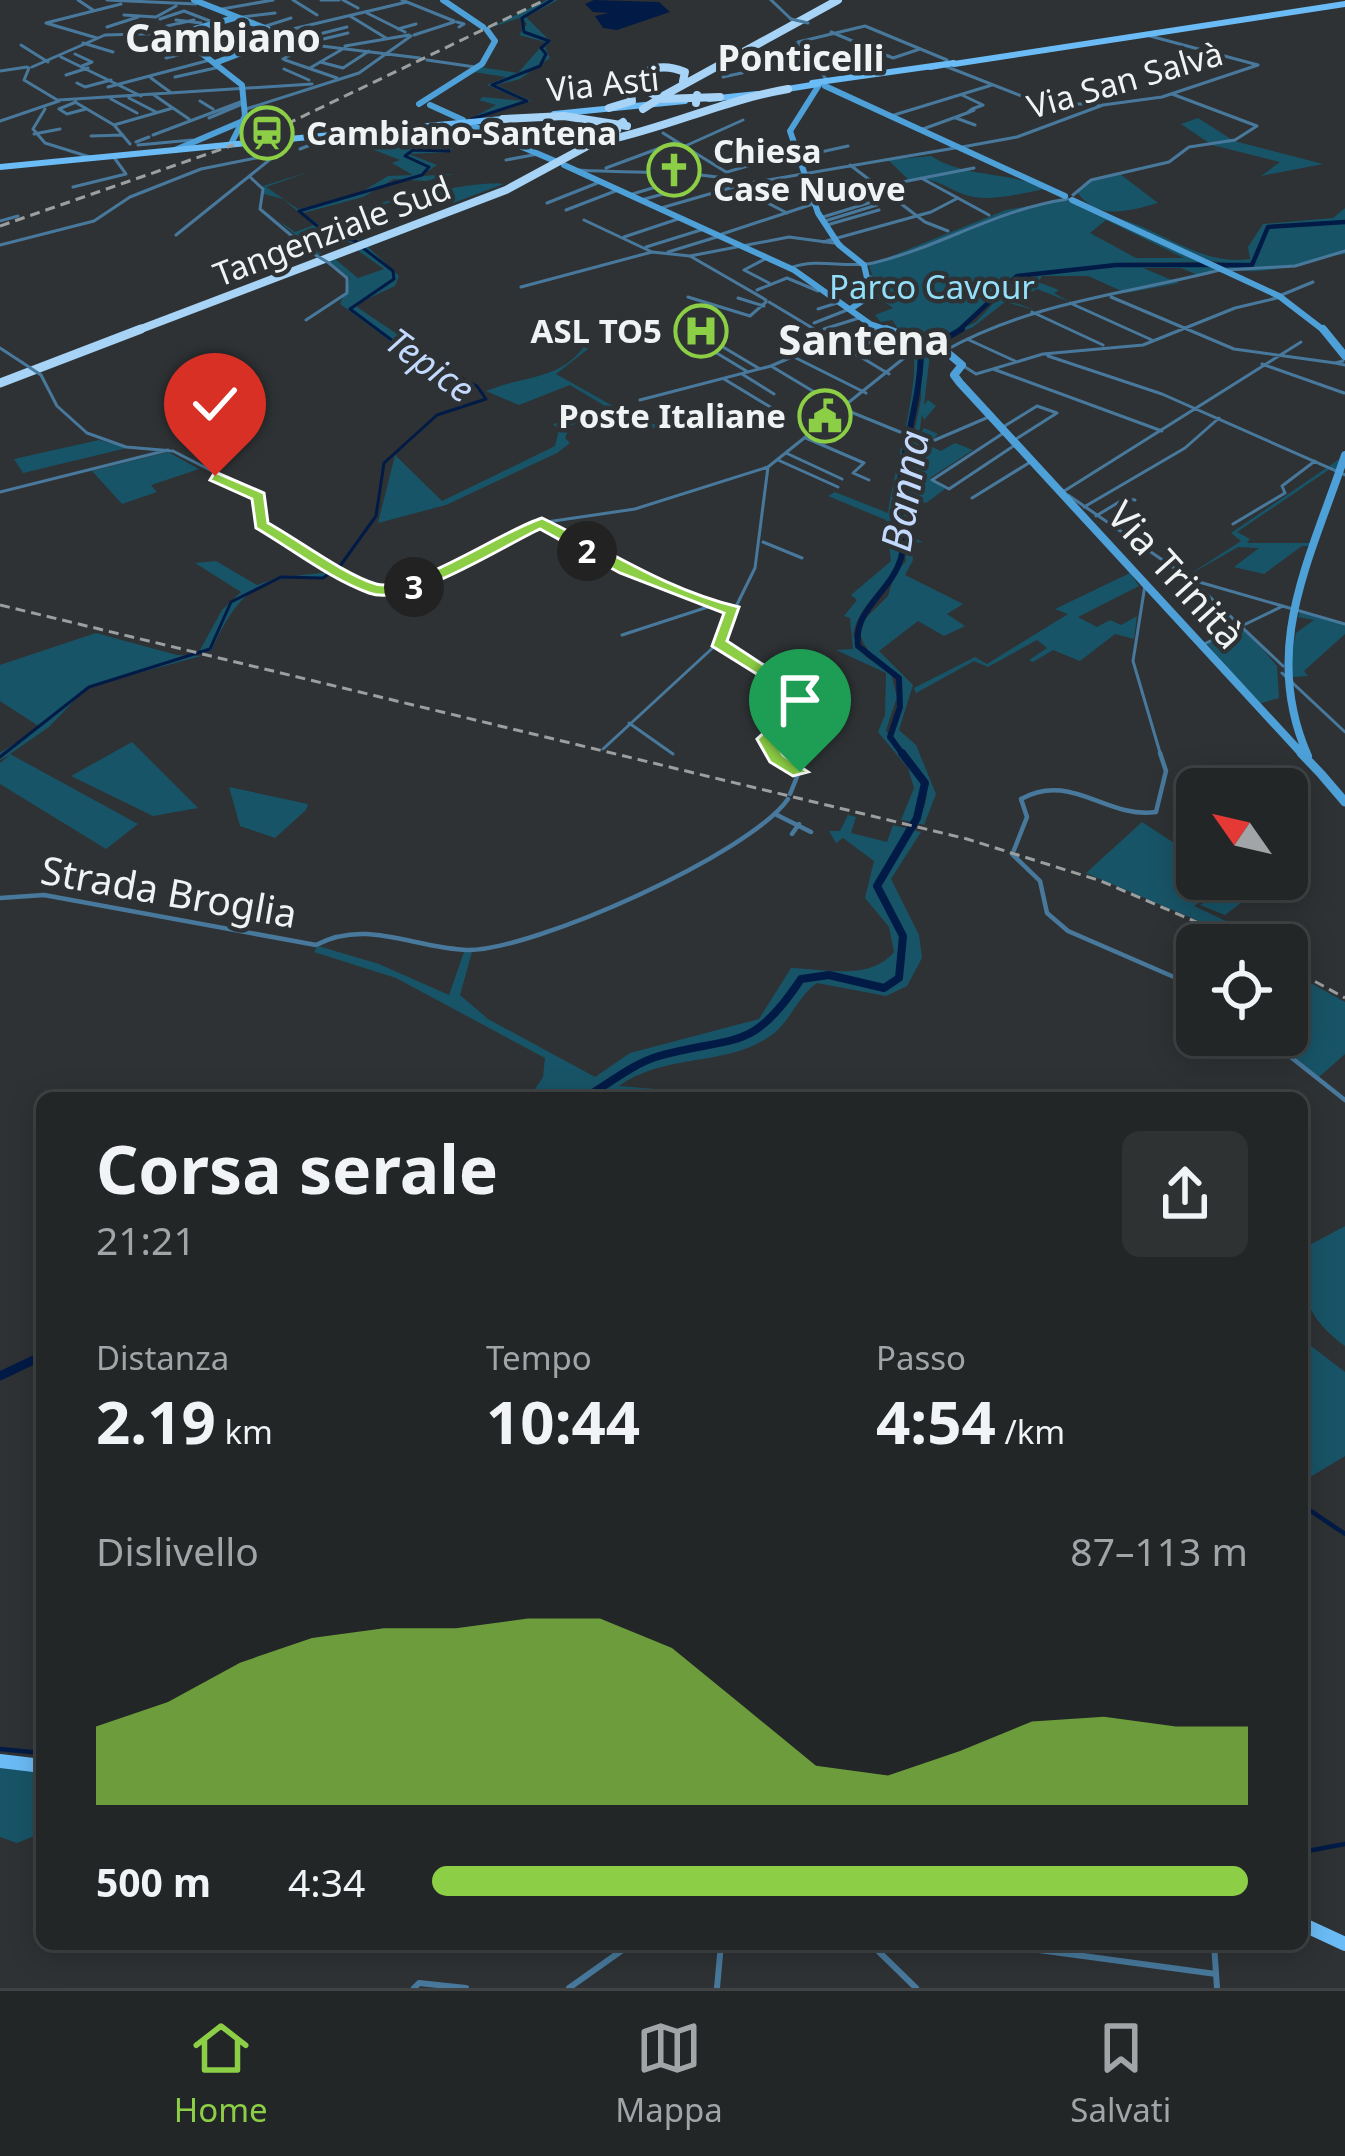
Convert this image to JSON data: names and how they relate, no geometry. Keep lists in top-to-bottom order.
{
  "streets": {
    "highway": ["Tangenziale Sud"],
    "main road": ["Via Asti"],
    "street": ["Via San Salvà", "Via Trinità", "Strada Broglia"]
  },
  "crossings": [
    ["Via San Salvà", "Via Asti"]
  ],
  "districts": ["Cambiano", "Ponticelli", "Santena"],
  "water": ["Tepice", "Banna"],
  "parks": ["Parco Cavour"],
  "places": {
    "station": ["Cambiano-Santena"],
    "church": ["Chiesa Case Nuove"],
    "hospital": ["ASL TO5"],
    "public building": ["Poste Italiane"]
  },
  "north": "top left",
  "page": {
    "pins": ["2", "3"],
    "heading": ["Corsa serale", "21:21"],
    "stats": [
      ["Distanza", "2.19 km"],
      ["Tempo", "10:44"],
      ["Passo", "4:54 /km"]
    ],
    "chart": ["Dislivello", "87–113 m"],
    "list": [
      {
        "name": "500 m",
        "note": "4:34"
      }
    ],
    "tabs": ["Home", "Mappa", "Salvati"]
  }
}
